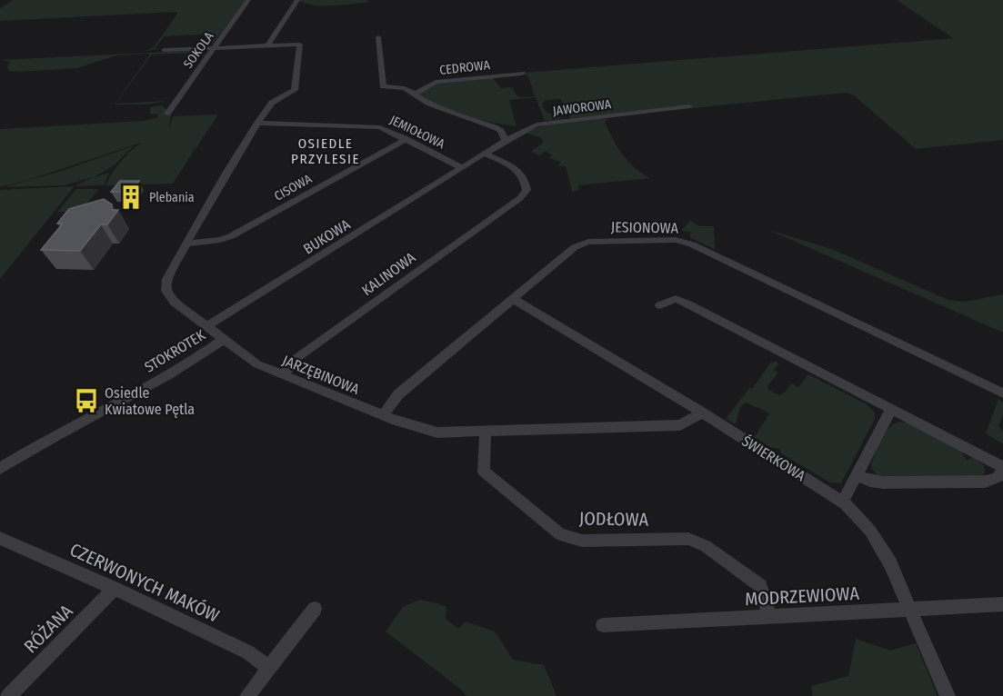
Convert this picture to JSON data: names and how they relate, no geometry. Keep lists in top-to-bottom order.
{
  "streets": {
    "street": [
      "SOKOLA",
      "CEDROWA",
      "JAWOROWA",
      "JEMIOŁOWA",
      "CISOWA",
      "JESIONOWA",
      "BUKOWA",
      "KALINOWA",
      "STOKROTEK",
      "JARZĘBINOWA",
      "ŚWIERKOWA",
      "JODŁOWA",
      "CZERWONYCH MAKÓW",
      "MODRZEWIOWA",
      "RÓŻANA"
    ]
  },
  "crossings": [
    ["JAWOROWA", "KALINOWA"],
    ["JEMIOŁOWA", "CISOWA"],
    ["JEMIOŁOWA", "BUKOWA"],
    ["JEMIOŁOWA", "JARZĘBINOWA"],
    ["CISOWA", "JARZĘBINOWA"],
    ["JESIONOWA", "JARZĘBINOWA"],
    ["JESIONOWA", "ŚWIERKOWA"],
    ["BUKOWA", "JARZĘBINOWA"],
    ["KALINOWA", "JARZĘBINOWA"],
    ["STOKROTEK", "JARZĘBINOWA"],
    ["JARZĘBINOWA", "ŚWIERKOWA"],
    ["JARZĘBINOWA", "JODŁOWA"],
    ["ŚWIERKOWA", "MODRZEWIOWA"],
    ["JODŁOWA", "MODRZEWIOWA"],
    ["CZERWONYCH MAKÓW", "RÓŻANA"]
  ],
  "districts": ["OSIEDLE PRZYLESIE"],
  "places": {
    "building": ["Plebania"],
    "bus stop": ["Osiedle Kwiatowe Pętla"]
  }
}
